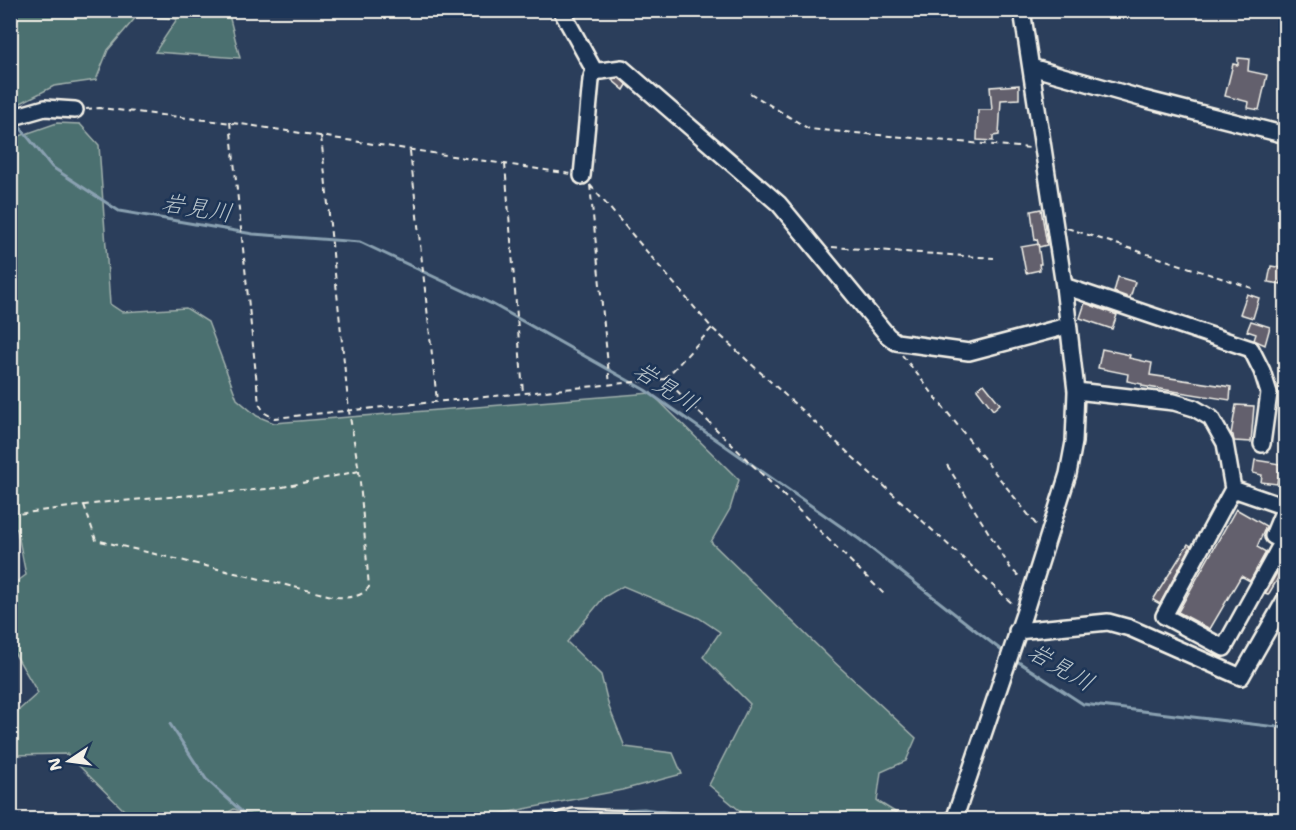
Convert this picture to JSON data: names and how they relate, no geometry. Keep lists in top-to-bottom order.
{
  "water": ["岩見川"],
  "north": "left"
}
